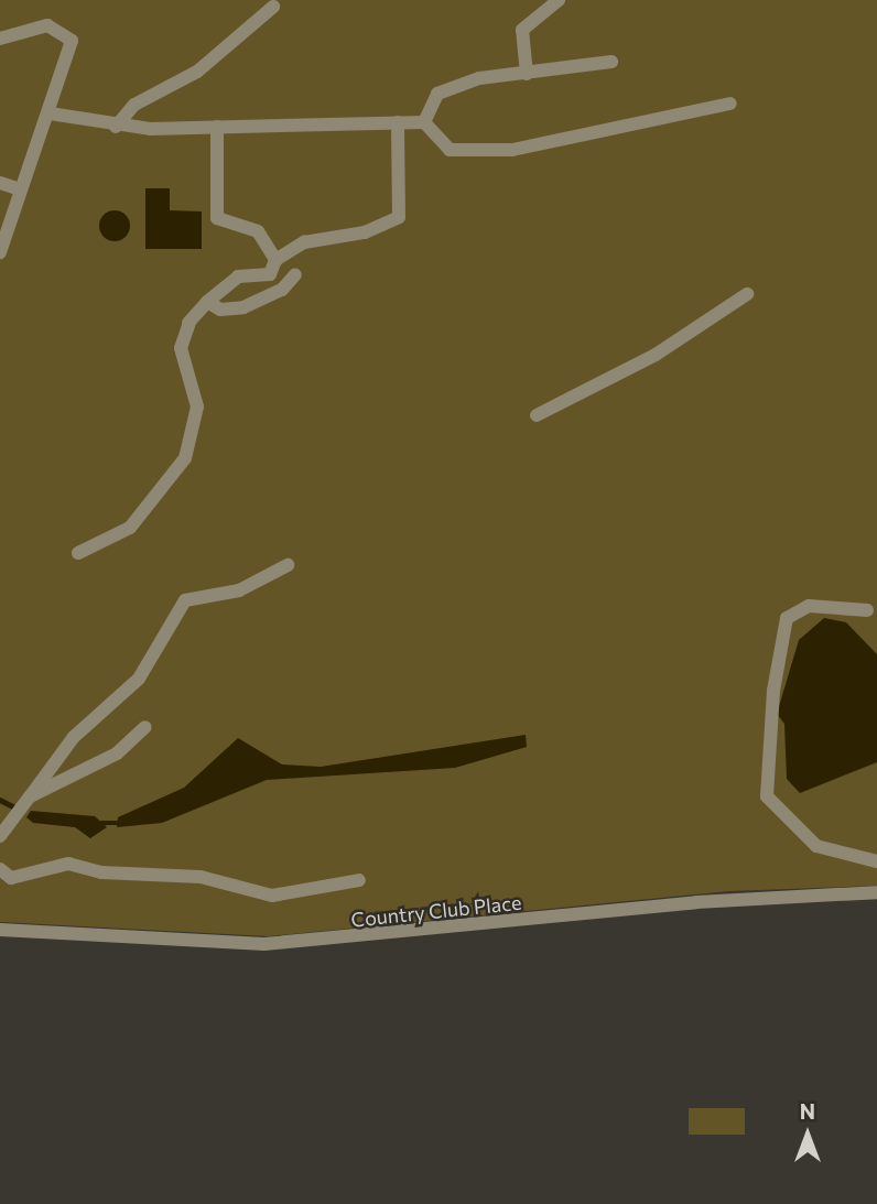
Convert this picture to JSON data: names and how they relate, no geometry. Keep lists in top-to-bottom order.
{
  "streets": {
    "street": ["Country Club Place"]
  },
  "north": "top"
}
